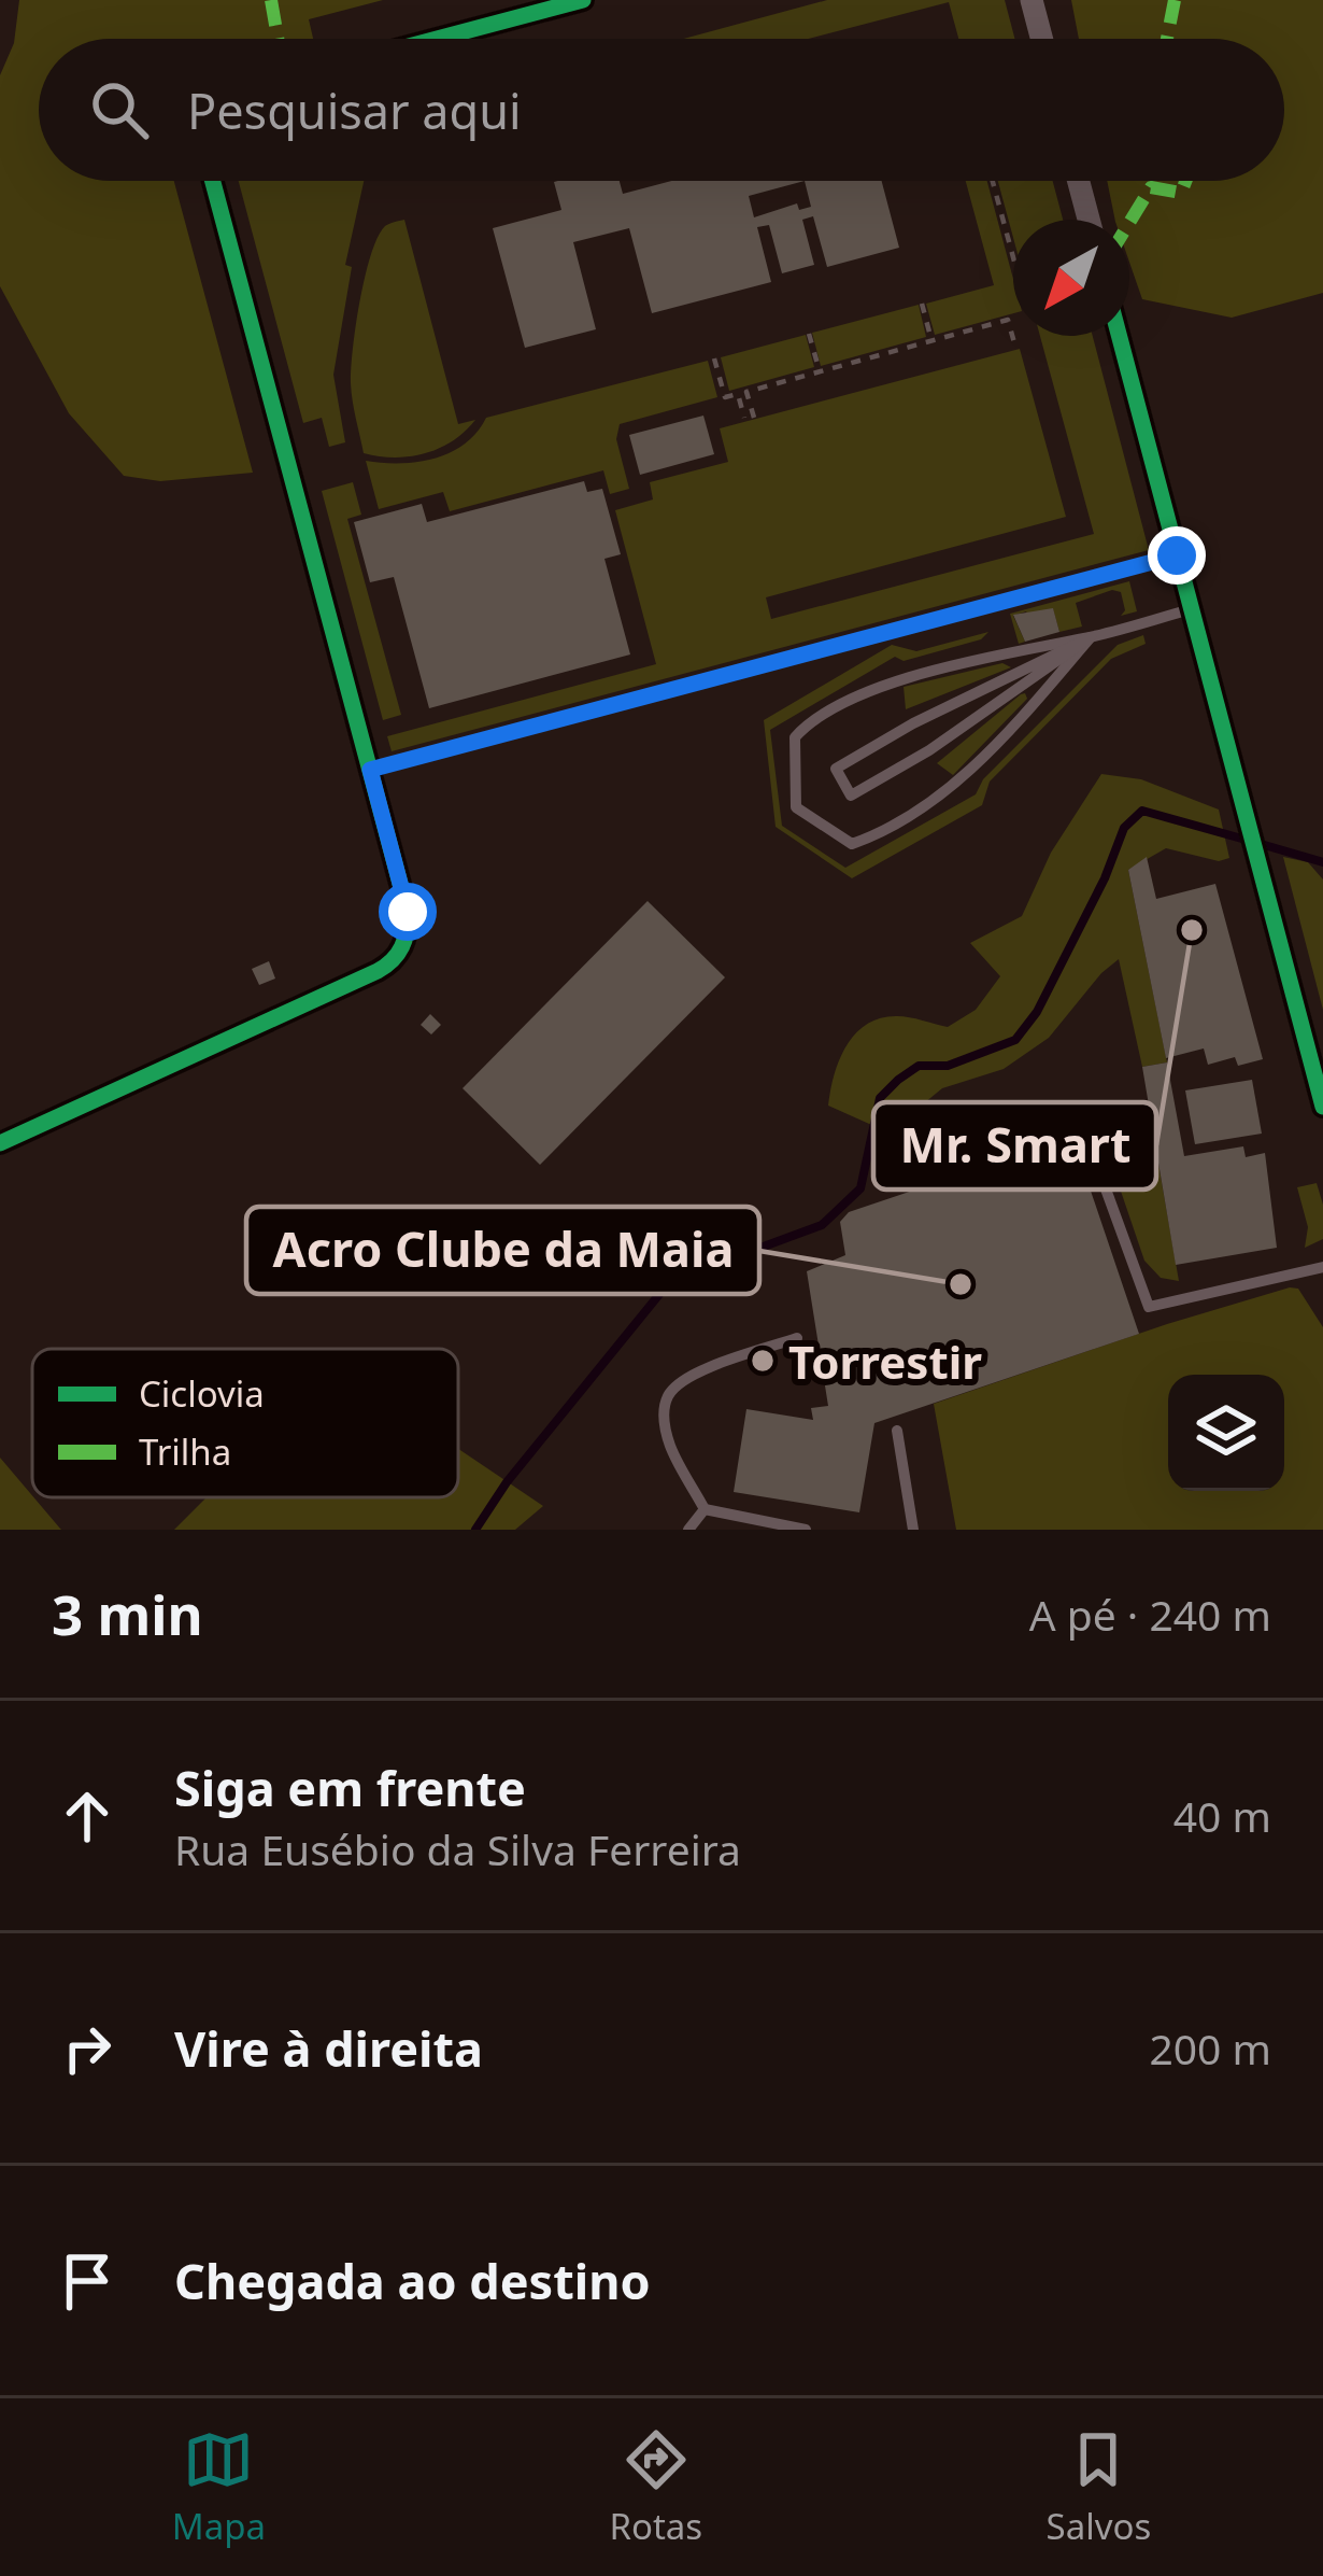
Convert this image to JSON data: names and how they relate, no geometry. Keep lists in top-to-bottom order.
{
  "places": ["Mr. Smart", "Acro Clube da Maia", "Torrestir"],
  "legend": ["Ciclovia", "Trilha"],
  "north": "bottom left",
  "page": {
    "search": "Pesquisar aqui",
    "heading": ["3 min", "A pé · 240 m"],
    "list": [
      ["Siga em frente", "Rua Eusébio da Silva Ferreira", "40 m"],
      ["Vire à direita", "200 m"],
      "Chegada ao destino"
    ],
    "nav": ["Mapa", "Rotas", "Salvos"]
  }
}
